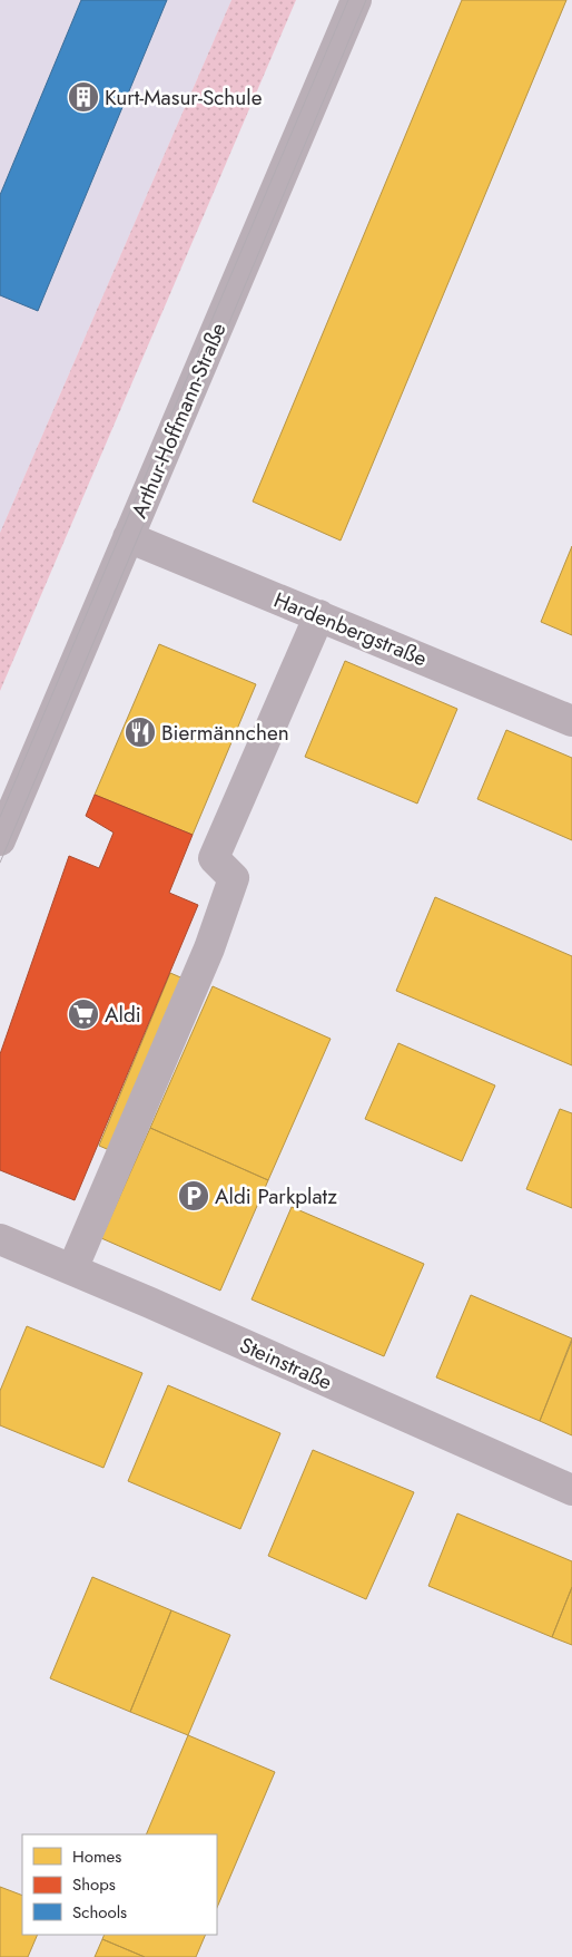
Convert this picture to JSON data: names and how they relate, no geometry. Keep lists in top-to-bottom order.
{
  "streets": {
    "street": ["Arthur-Hoffmann-Straße", "Hardenbergstraße", "Steinstraße"]
  },
  "crossings": [
    ["Arthur-Hoffmann-Straße", "Hardenbergstraße"]
  ],
  "places": {
    "building": ["Kurt-Masur-Schule"],
    "restaurant": ["Biermännchen"],
    "supermarket": ["Aldi"],
    "parking": ["Aldi Parkplatz"]
  },
  "legend": ["Homes", "Shops", "Schools"]
}
